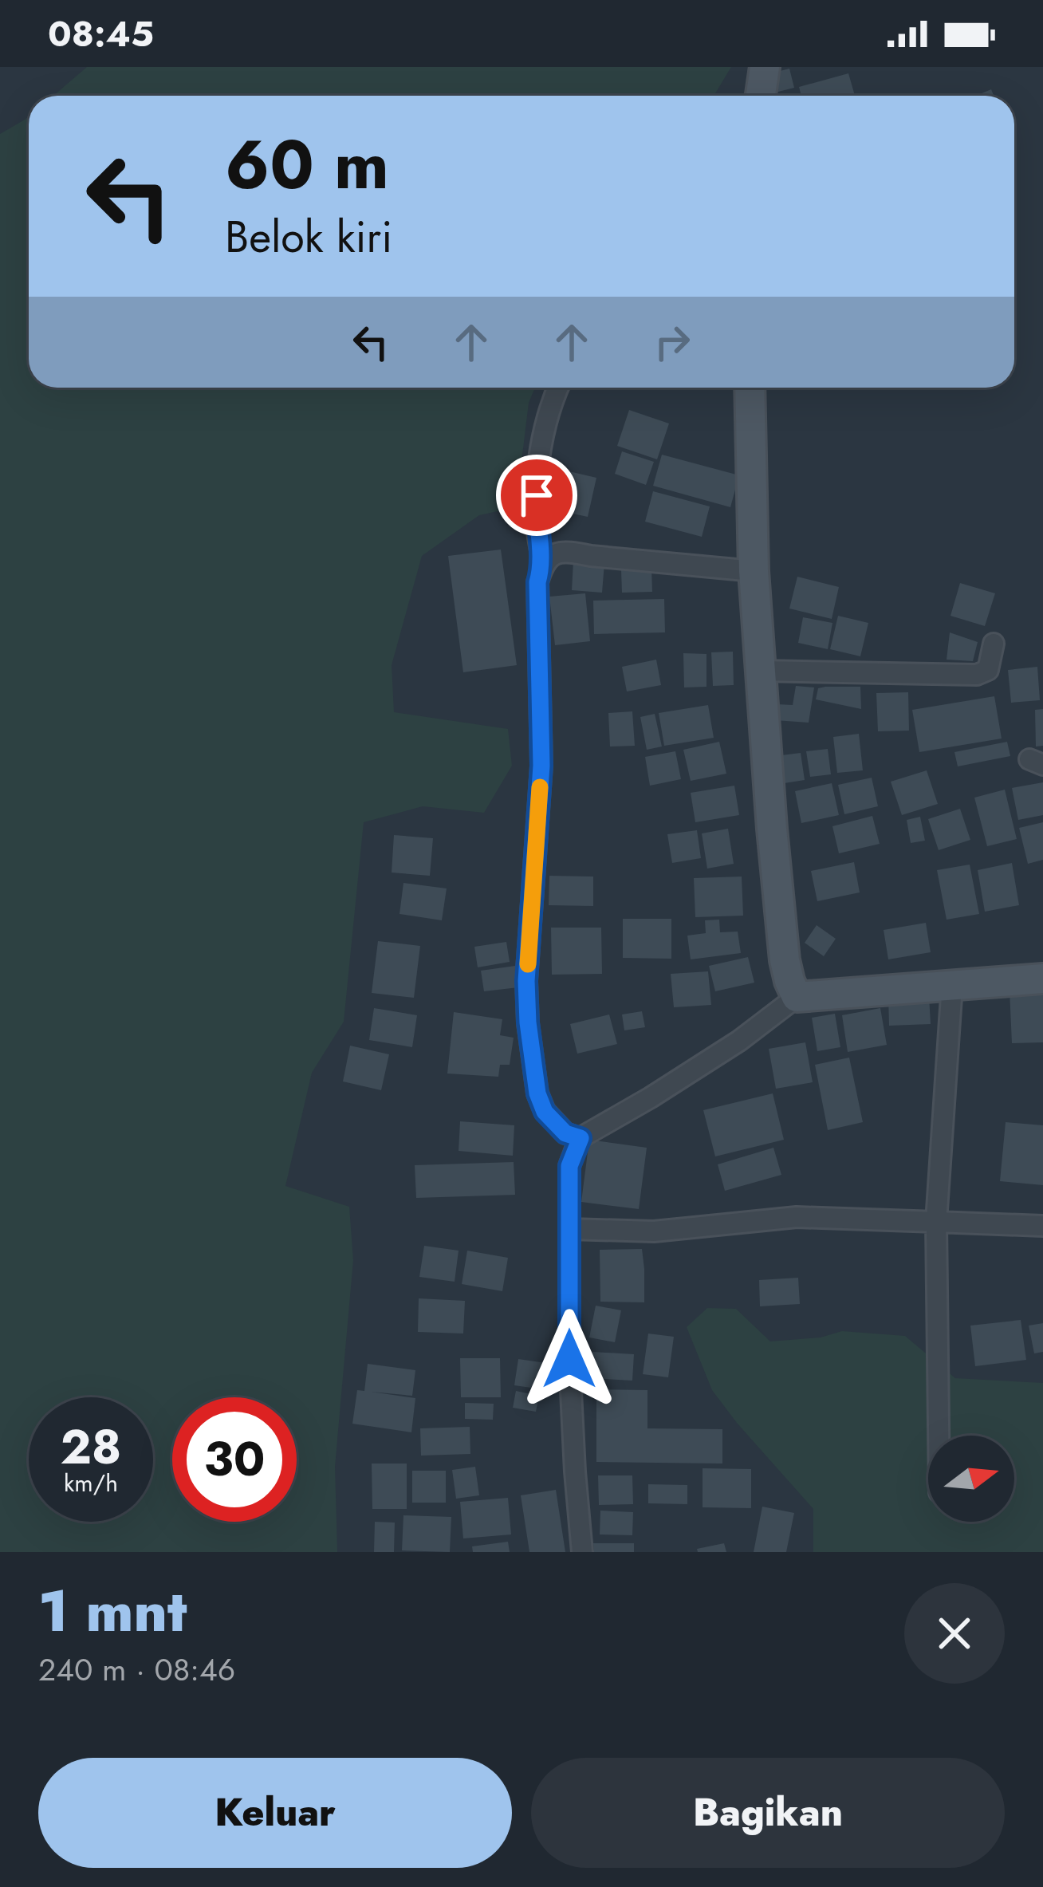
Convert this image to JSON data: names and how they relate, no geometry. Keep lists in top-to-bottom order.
{
  "north": "right",
  "page": {
    "status": "08:45",
    "turn": ["60 m", "Belok kiri"],
    "speed": "28 km/h",
    "limit": "30",
    "heading": ["1 mnt", "240 m · 08:46"],
    "buttons": ["Keluar", "Bagikan"]
  }
}
